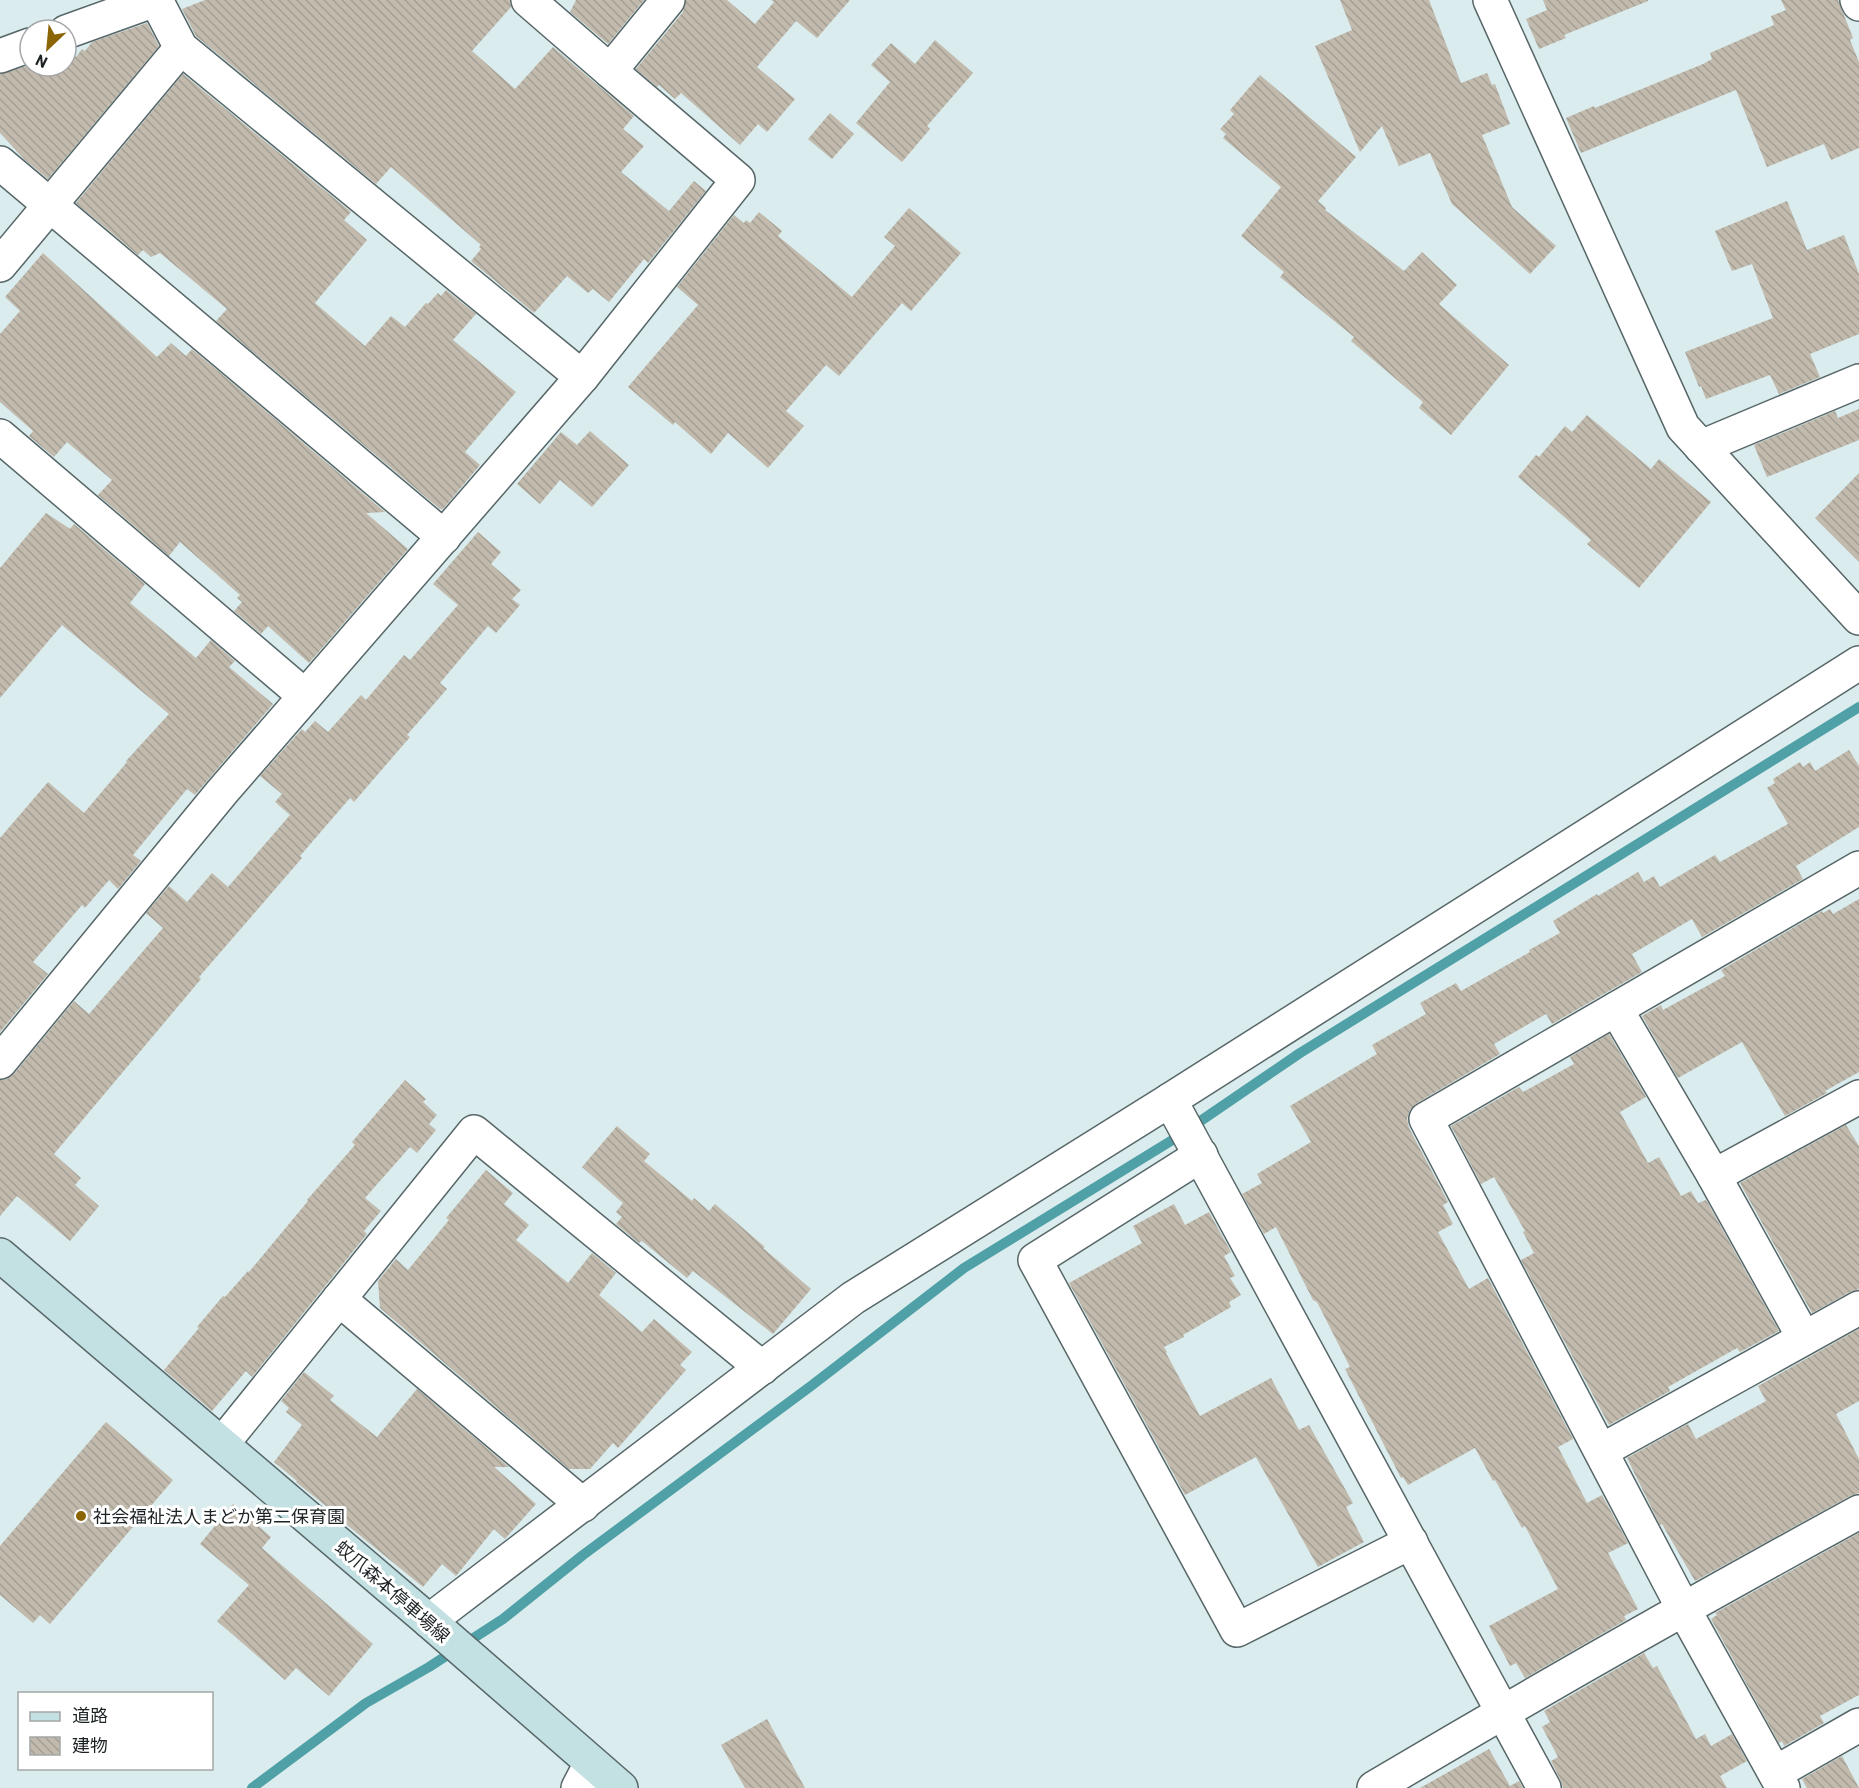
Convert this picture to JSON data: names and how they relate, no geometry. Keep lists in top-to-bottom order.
{
  "streets": {
    "main road": ["蚊爪森本停車場線"]
  },
  "places": ["社会福祉法人まどか第二保育園"],
  "legend": ["道路", "建物"],
  "north": "bottom left"
}
